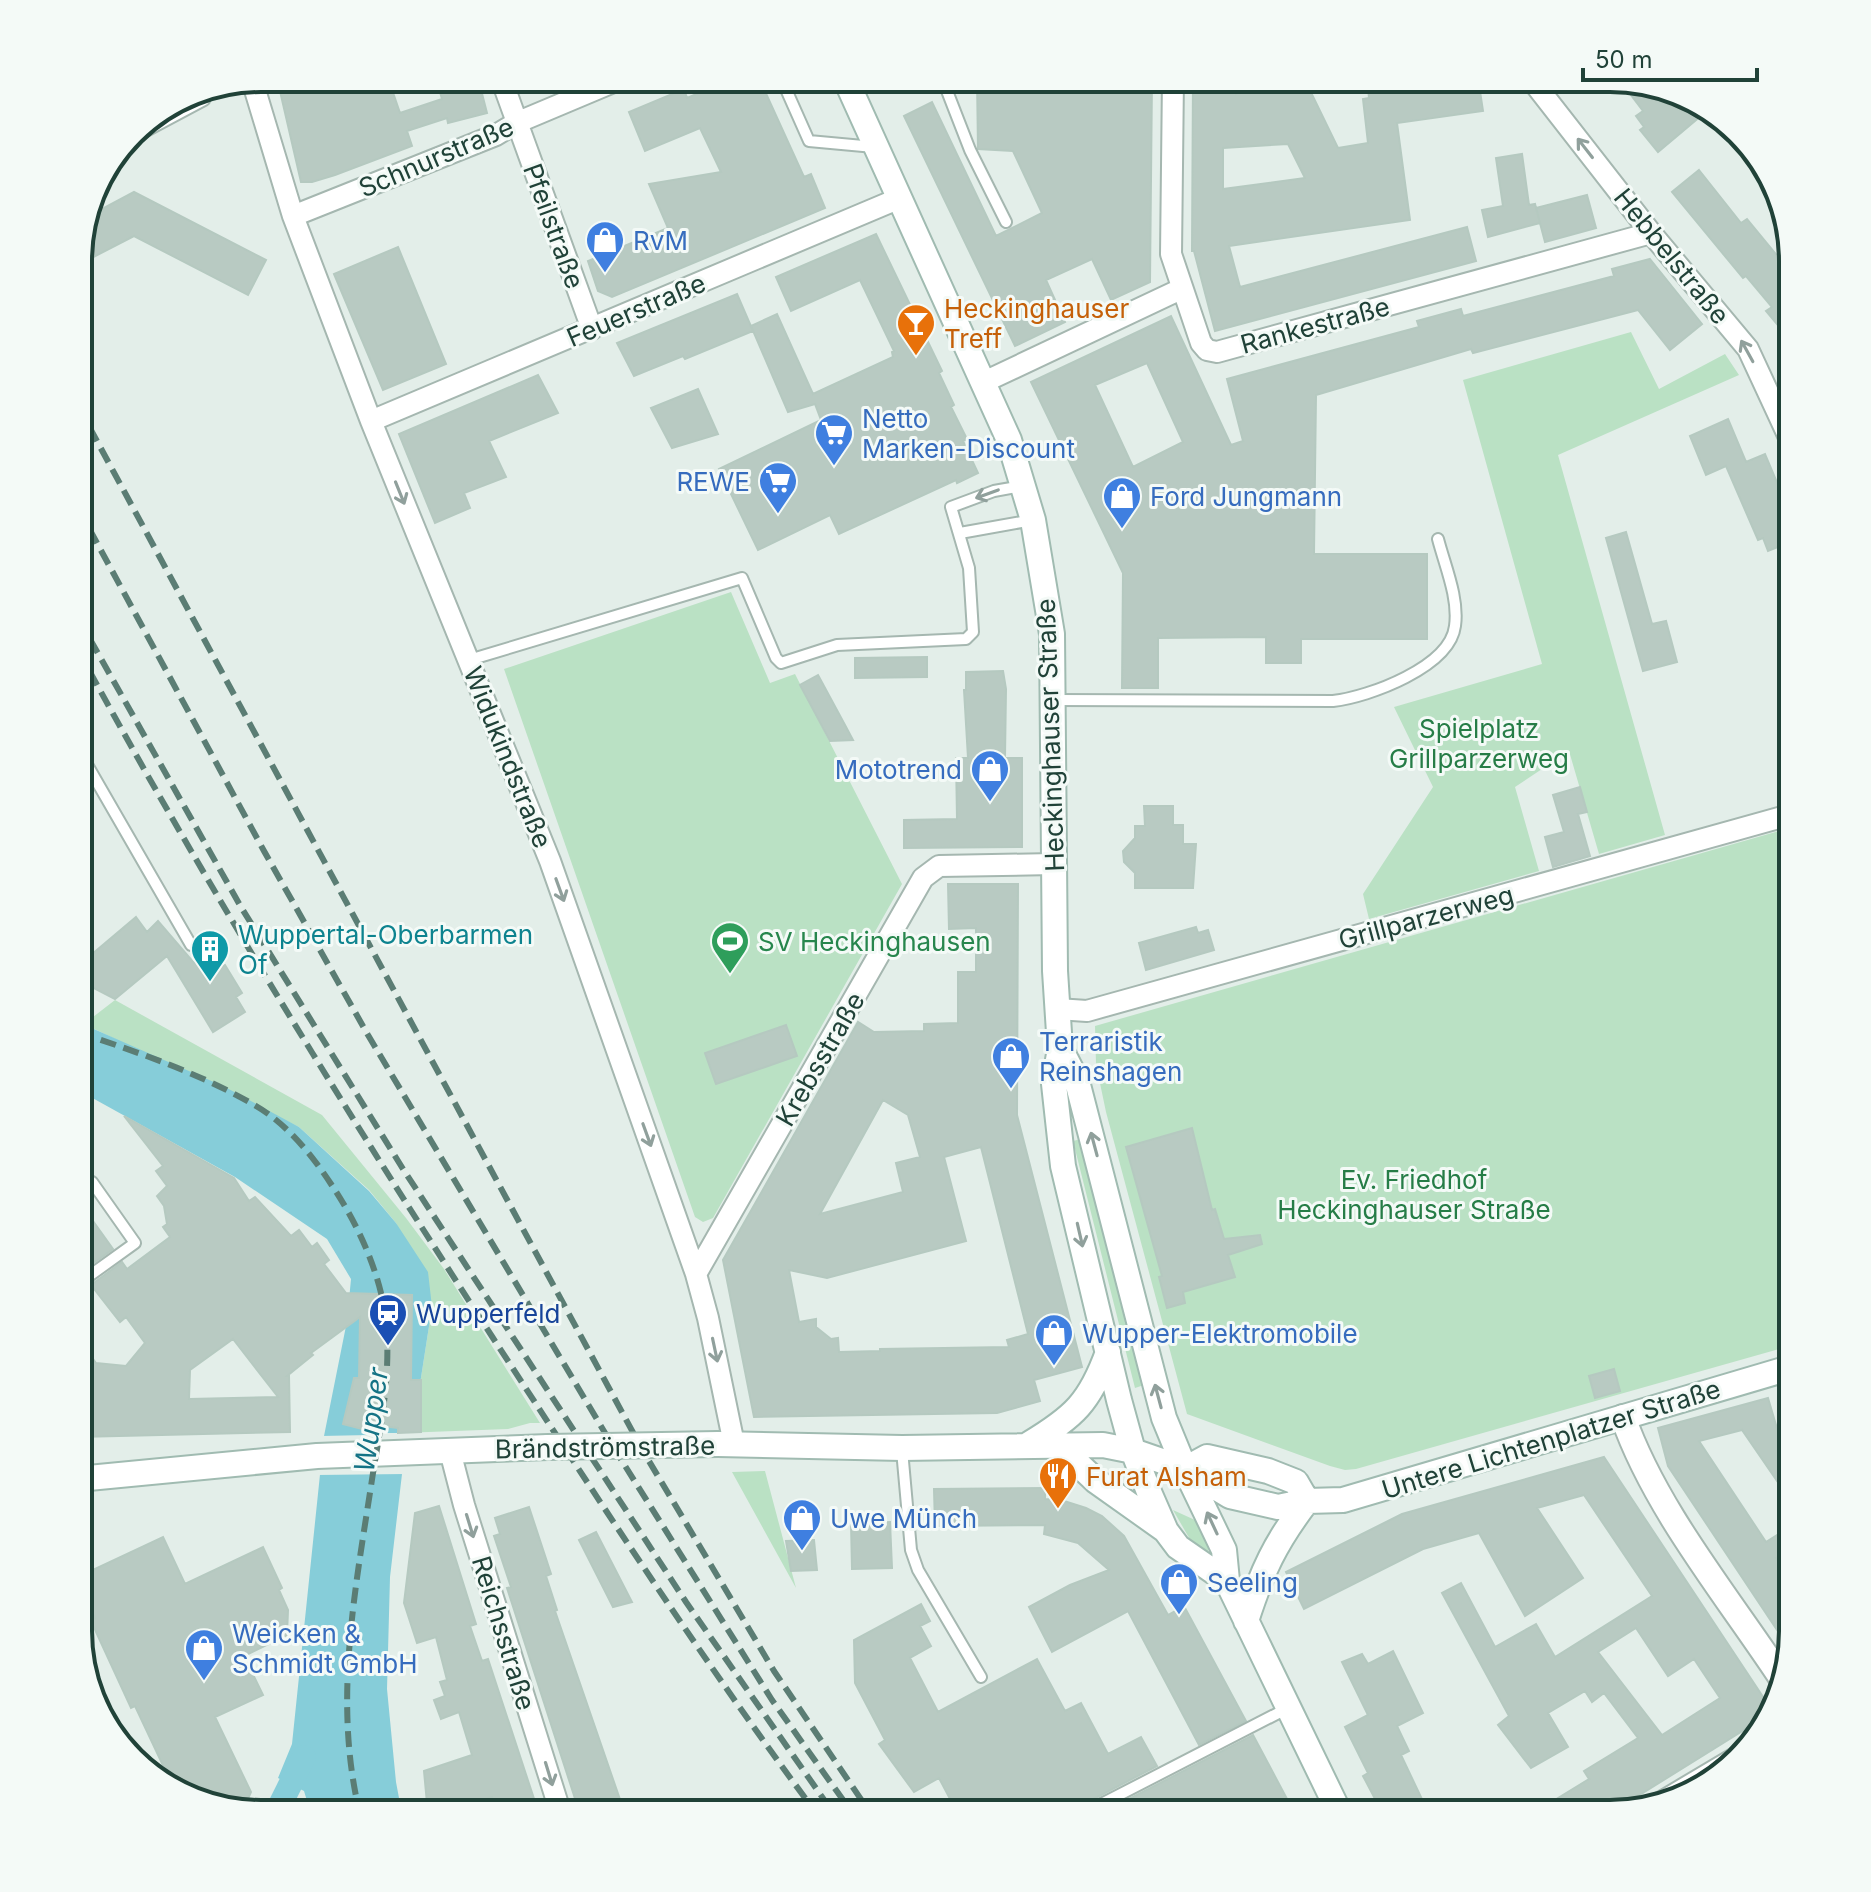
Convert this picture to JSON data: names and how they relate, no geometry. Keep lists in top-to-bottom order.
{
  "streets": {
    "main road": ["Heckinghauser Straße", "Untere Lichtenplatzer Straße", "Brändströmstraße"],
    "street": [
      "Schnurstraße",
      "Pfeilstraße",
      "Hebbelstraße",
      "Feuerstraße",
      "Rankestraße",
      "Widukindstraße",
      "Grillparzerweg",
      "Krebsstraße",
      "Reichsstraße"
    ]
  },
  "crossings": [
    ["Schnurstraße", "Pfeilstraße"],
    ["Schnurstraße", "Widukindstraße"],
    ["Pfeilstraße", "Feuerstraße"],
    ["Hebbelstraße", "Rankestraße"],
    ["Feuerstraße", "Heckinghauser Straße"],
    ["Feuerstraße", "Widukindstraße"],
    ["Heckinghauser Straße", "Grillparzerweg"],
    ["Heckinghauser Straße", "Krebsstraße"],
    ["Heckinghauser Straße", "Untere Lichtenplatzer Straße"],
    ["Heckinghauser Straße", "Brändströmstraße"],
    ["Widukindstraße", "Krebsstraße"],
    ["Widukindstraße", "Brändströmstraße"],
    ["Untere Lichtenplatzer Straße", "Brändströmstraße"],
    ["Brändströmstraße", "Reichsstraße"]
  ],
  "one_way": ["Hebbelstraße", "Widukindstraße", "Reichsstraße"],
  "water": ["Wupper"],
  "parks": ["Spielplatz Grillparzerweg", "Ev. Friedhof Heckinghauser Straße"],
  "places": {
    "shop": [
      "RvM",
      "Ford Jungmann",
      "Mototrend",
      "Terraristik Reinshagen",
      "Wupper-Elektromobile",
      "Uwe Münch",
      "Seeling",
      "Weicken & Schmidt GmbH"
    ],
    "bar": ["Heckinghauser Treff"],
    "supermarket": ["Netto Marken-Discount", "REWE"],
    "sports": ["SV Heckinghausen"],
    "building": ["Wuppertal-Oberbarmen Of"],
    "station": ["Wupperfeld"],
    "restaurant": ["Furat Alsham"]
  },
  "scale_bar": "50 m"
}
